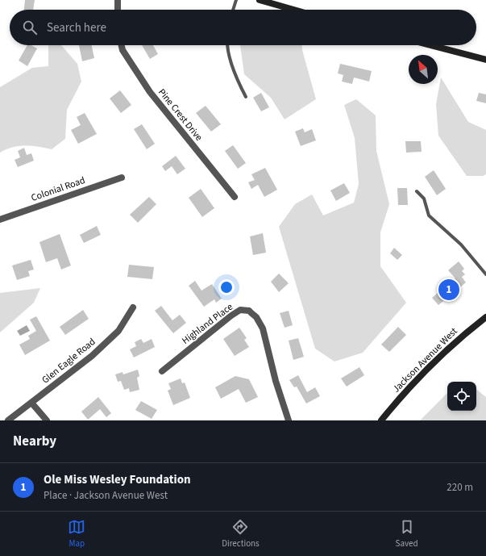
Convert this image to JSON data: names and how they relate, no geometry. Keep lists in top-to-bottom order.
{
  "streets": {
    "main road": ["Jackson Avenue West"],
    "street": [
      "Pine Crest Drive",
      "Colonial Road",
      "Highland Place",
      "Glen Eagle Road"
    ]
  },
  "north": "top left",
  "page": {
    "search": "Search here",
    "pins": "1",
    "heading": "Nearby",
    "list": [
      {
        "mark": "1",
        "name": "Ole Miss Wesley Foundation",
        "note": "Place · Jackson Avenue West",
        "value": "220 m"
      }
    ],
    "nav": ["Map", "Directions", "Saved"]
  }
}
